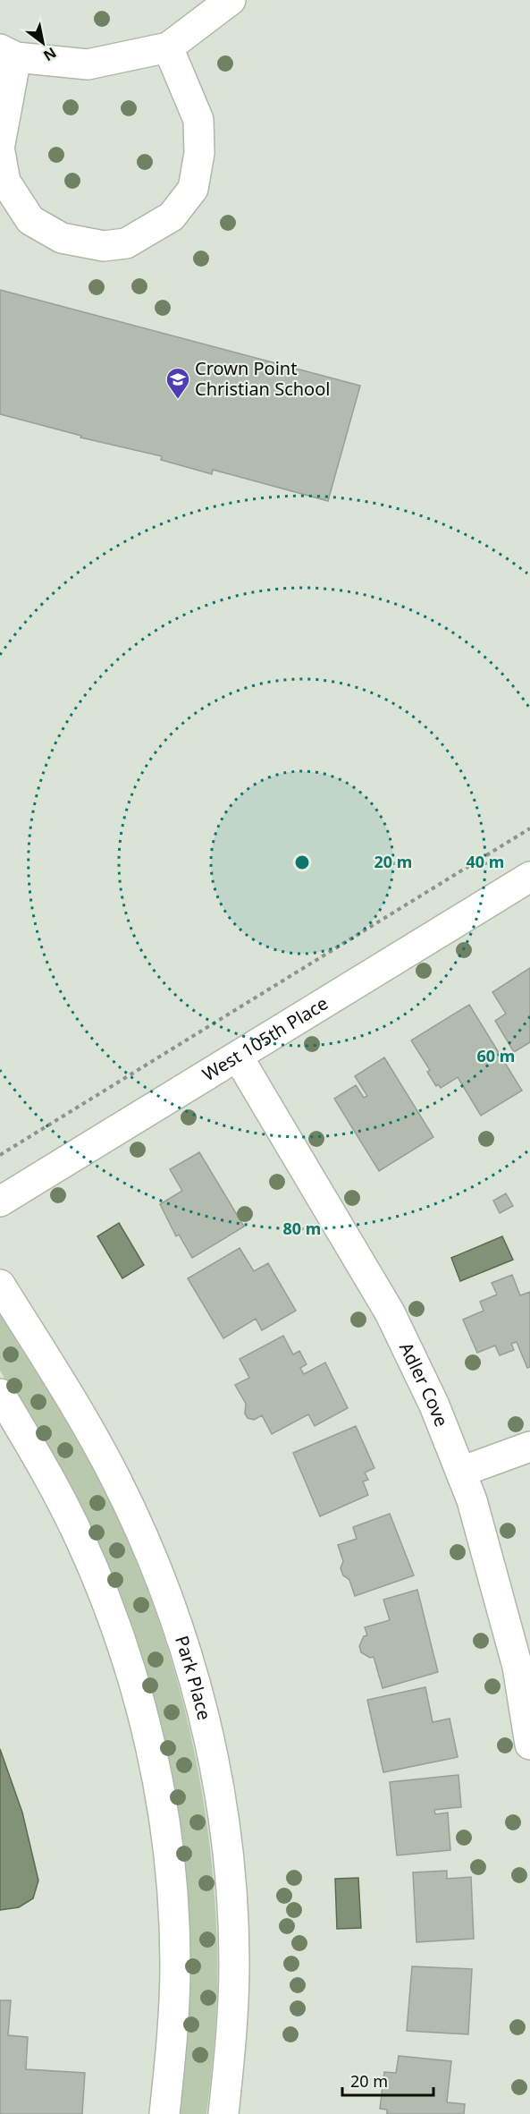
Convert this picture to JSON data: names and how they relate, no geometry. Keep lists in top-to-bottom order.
{
  "streets": {
    "street": ["West 105th Place", "Adler Cove", "Park Place"]
  },
  "crossings": [
    ["West 105th Place", "Adler Cove"]
  ],
  "places": {
    "school or university": ["Crown Point Christian School"]
  },
  "scale_bar": "20 m",
  "north": "bottom right",
  "rings": [
    "20 m",
    "40 m",
    "60 m",
    "80 m"
  ]
}
